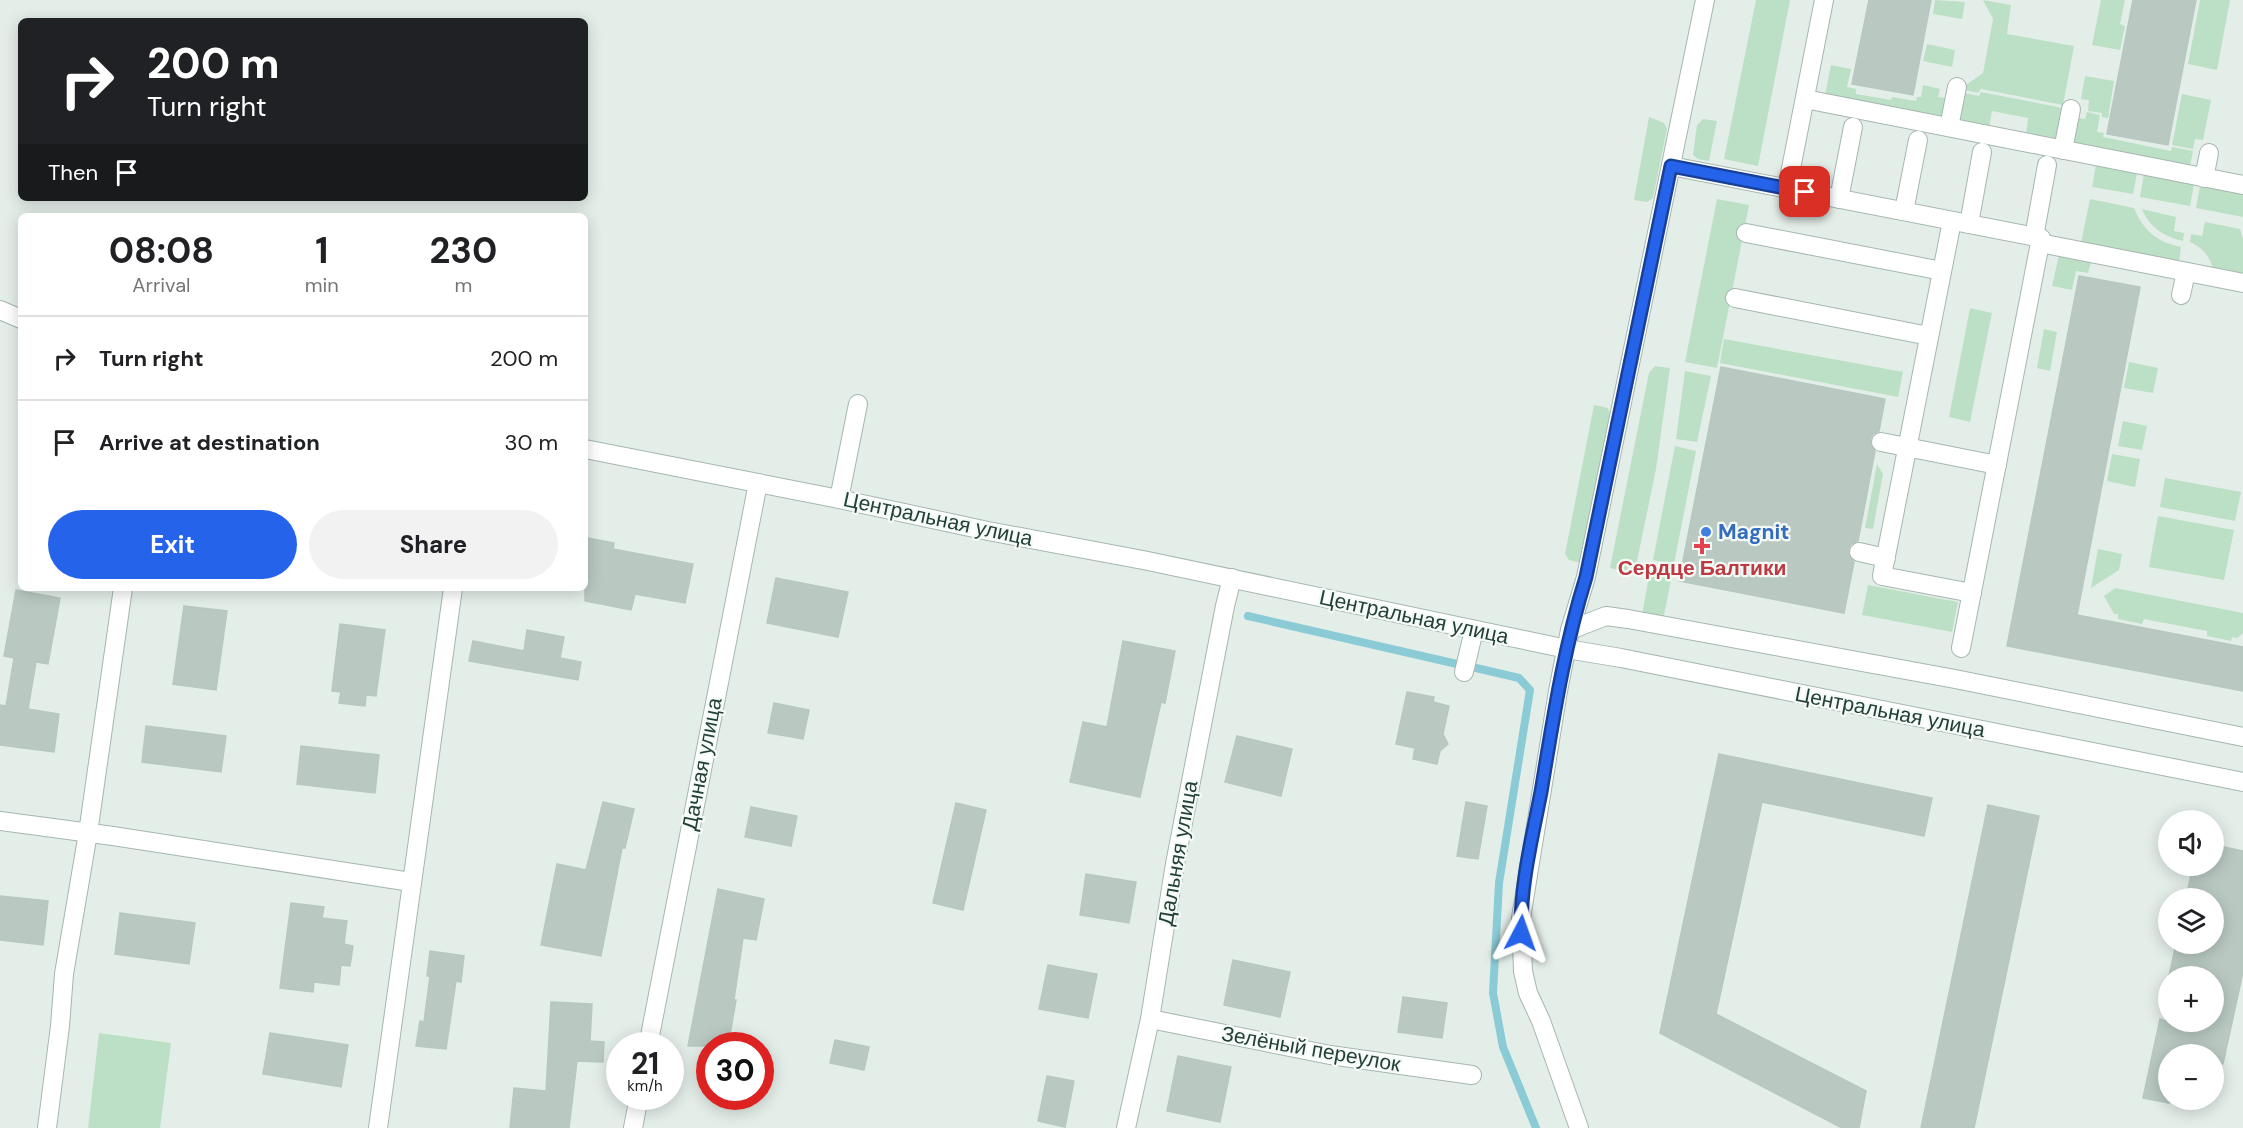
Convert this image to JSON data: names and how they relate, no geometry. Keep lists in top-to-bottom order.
{
  "streets": {
    "street": [
      "Центральная улица",
      "Дачная улица",
      "Дальняя улица",
      "Зелёный переулок"
    ]
  },
  "crossings": [
    ["Центральная улица", "Дачная улица"],
    ["Центральная улица", "Дальняя улица"],
    ["Дальняя улица", "Зелёный переулок"]
  ],
  "places": {
    "other": ["Magnit"],
    "health": ["Сердце Балтики"]
  },
  "page": {
    "turn": ["200 m", "Turn right"],
    "then": "Then",
    "eta": [
      "08:08",
      "Arrival",
      "1",
      "min",
      "230",
      "m"
    ],
    "list": [
      {
        "name": "Turn right",
        "value": "200 m"
      },
      {
        "name": "Arrive at destination",
        "value": "30 m"
      }
    ],
    "buttons": ["Exit", "Share"],
    "map_buttons": ["+", "−"],
    "speed": "21 km/h",
    "limit": "30"
  }
}
